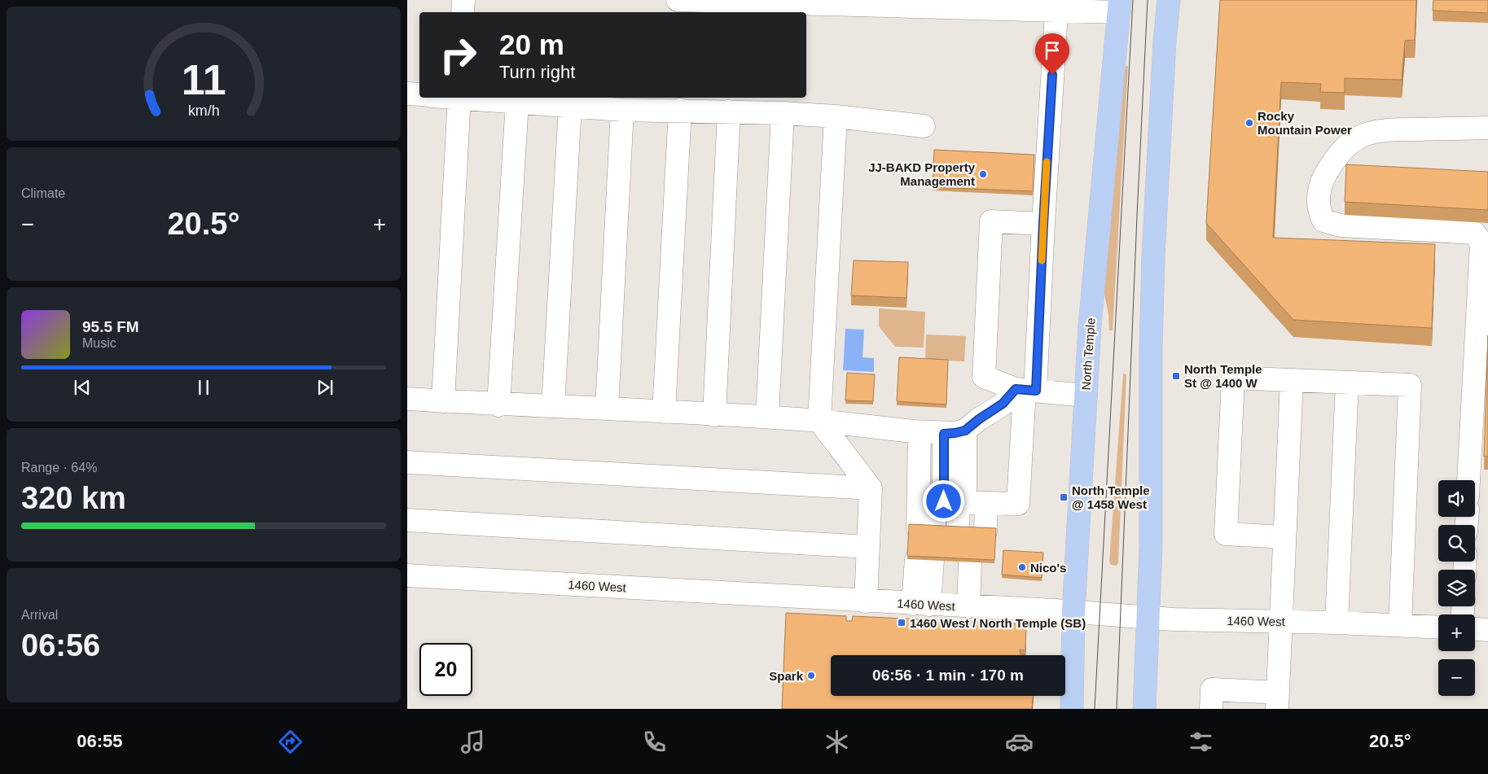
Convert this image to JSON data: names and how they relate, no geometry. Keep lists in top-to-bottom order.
{
  "streets": {
    "main road": ["North Temple"],
    "street": ["1460 West"]
  },
  "crossings": [
    ["North Temple", "1460 West"]
  ],
  "places": {
    "other": [
      "Rocky Mountain Power",
      "JJ-BAKD Property Management",
      "Nico's",
      "Spark"
    ],
    "transit": ["North Temple St @ 1400 W", "North Temple @ 1458 West", "1460 West / North Temple (SB)"]
  },
  "page": {
    "turn": ["20 m", "Turn right"],
    "tile": [
      "Climate",
      ["Range · 64%", "320 km"],
      ["Arrival", "06:56"]
    ],
    "heat": ["−", "20.5°", "+"],
    "song": ["95.5 FM", "Music"],
    "map_buttons": ["+", "−"],
    "limit": "20",
    "trip": "06:56 · 1 min · 170 m",
    "tabs": ["06:55", "20.5°"],
    "gauge": ["11", "km/h"]
  }
}
